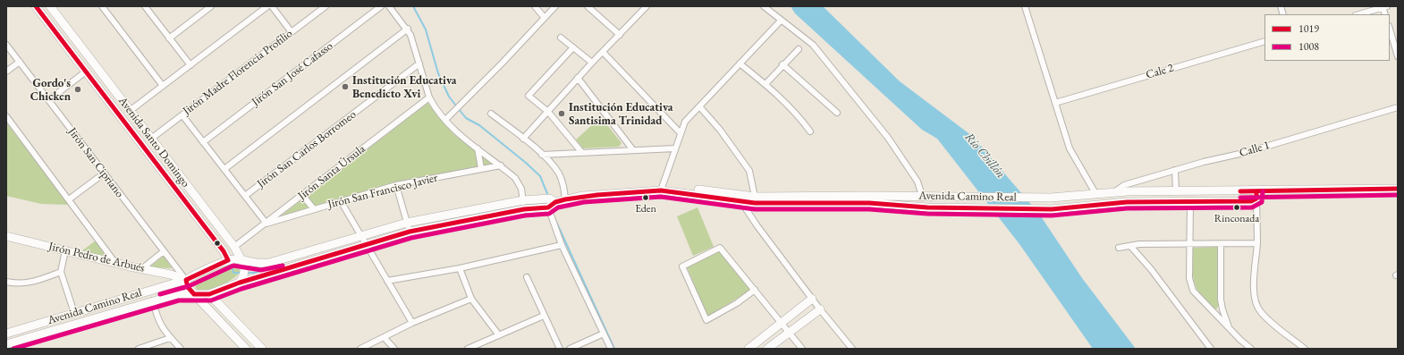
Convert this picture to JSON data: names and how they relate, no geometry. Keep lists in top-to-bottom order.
{
  "streets": {
    "main road": ["Avenida Santo Domingo", "Avenida Camino Real", "Jirón Pedro de Arbués"],
    "street": [
      "Cale 2",
      "Jirón Madre Florencia Profilio",
      "Jirón San José Cafasso",
      "Jirón San Carlos Borromeo",
      "Calle 1",
      "Jirón San Cipriano",
      "Jirón Santa Úrsula",
      "Jirón San Francisco Javier"
    ]
  },
  "crossings": [
    ["Jirón Madre Florencia Profilio", "Avenida Santo Domingo"],
    ["Avenida Santo Domingo", "Jirón Santa Úrsula"],
    ["Avenida Santo Domingo", "Avenida Camino Real"],
    ["Calle 1", "Avenida Camino Real"],
    ["Jirón San Cipriano", "Avenida Camino Real"],
    ["Jirón San Cipriano", "Jirón Pedro de Arbués"],
    ["Jirón Santa Úrsula", "Jirón San Francisco Javier"],
    ["Avenida Camino Real", "Jirón Pedro de Arbués"]
  ],
  "water": ["Río Chillón"],
  "places": [
    "Institución Educativa Benedicto Xvi",
    "Gordo's Chicken",
    "Institución Educativa Santisima Trinidad",
    "Eden",
    "Rinconada"
  ],
  "lines": ["transit line 1019", "transit line 1008"],
  "legend": ["1019", "1008"]
}
